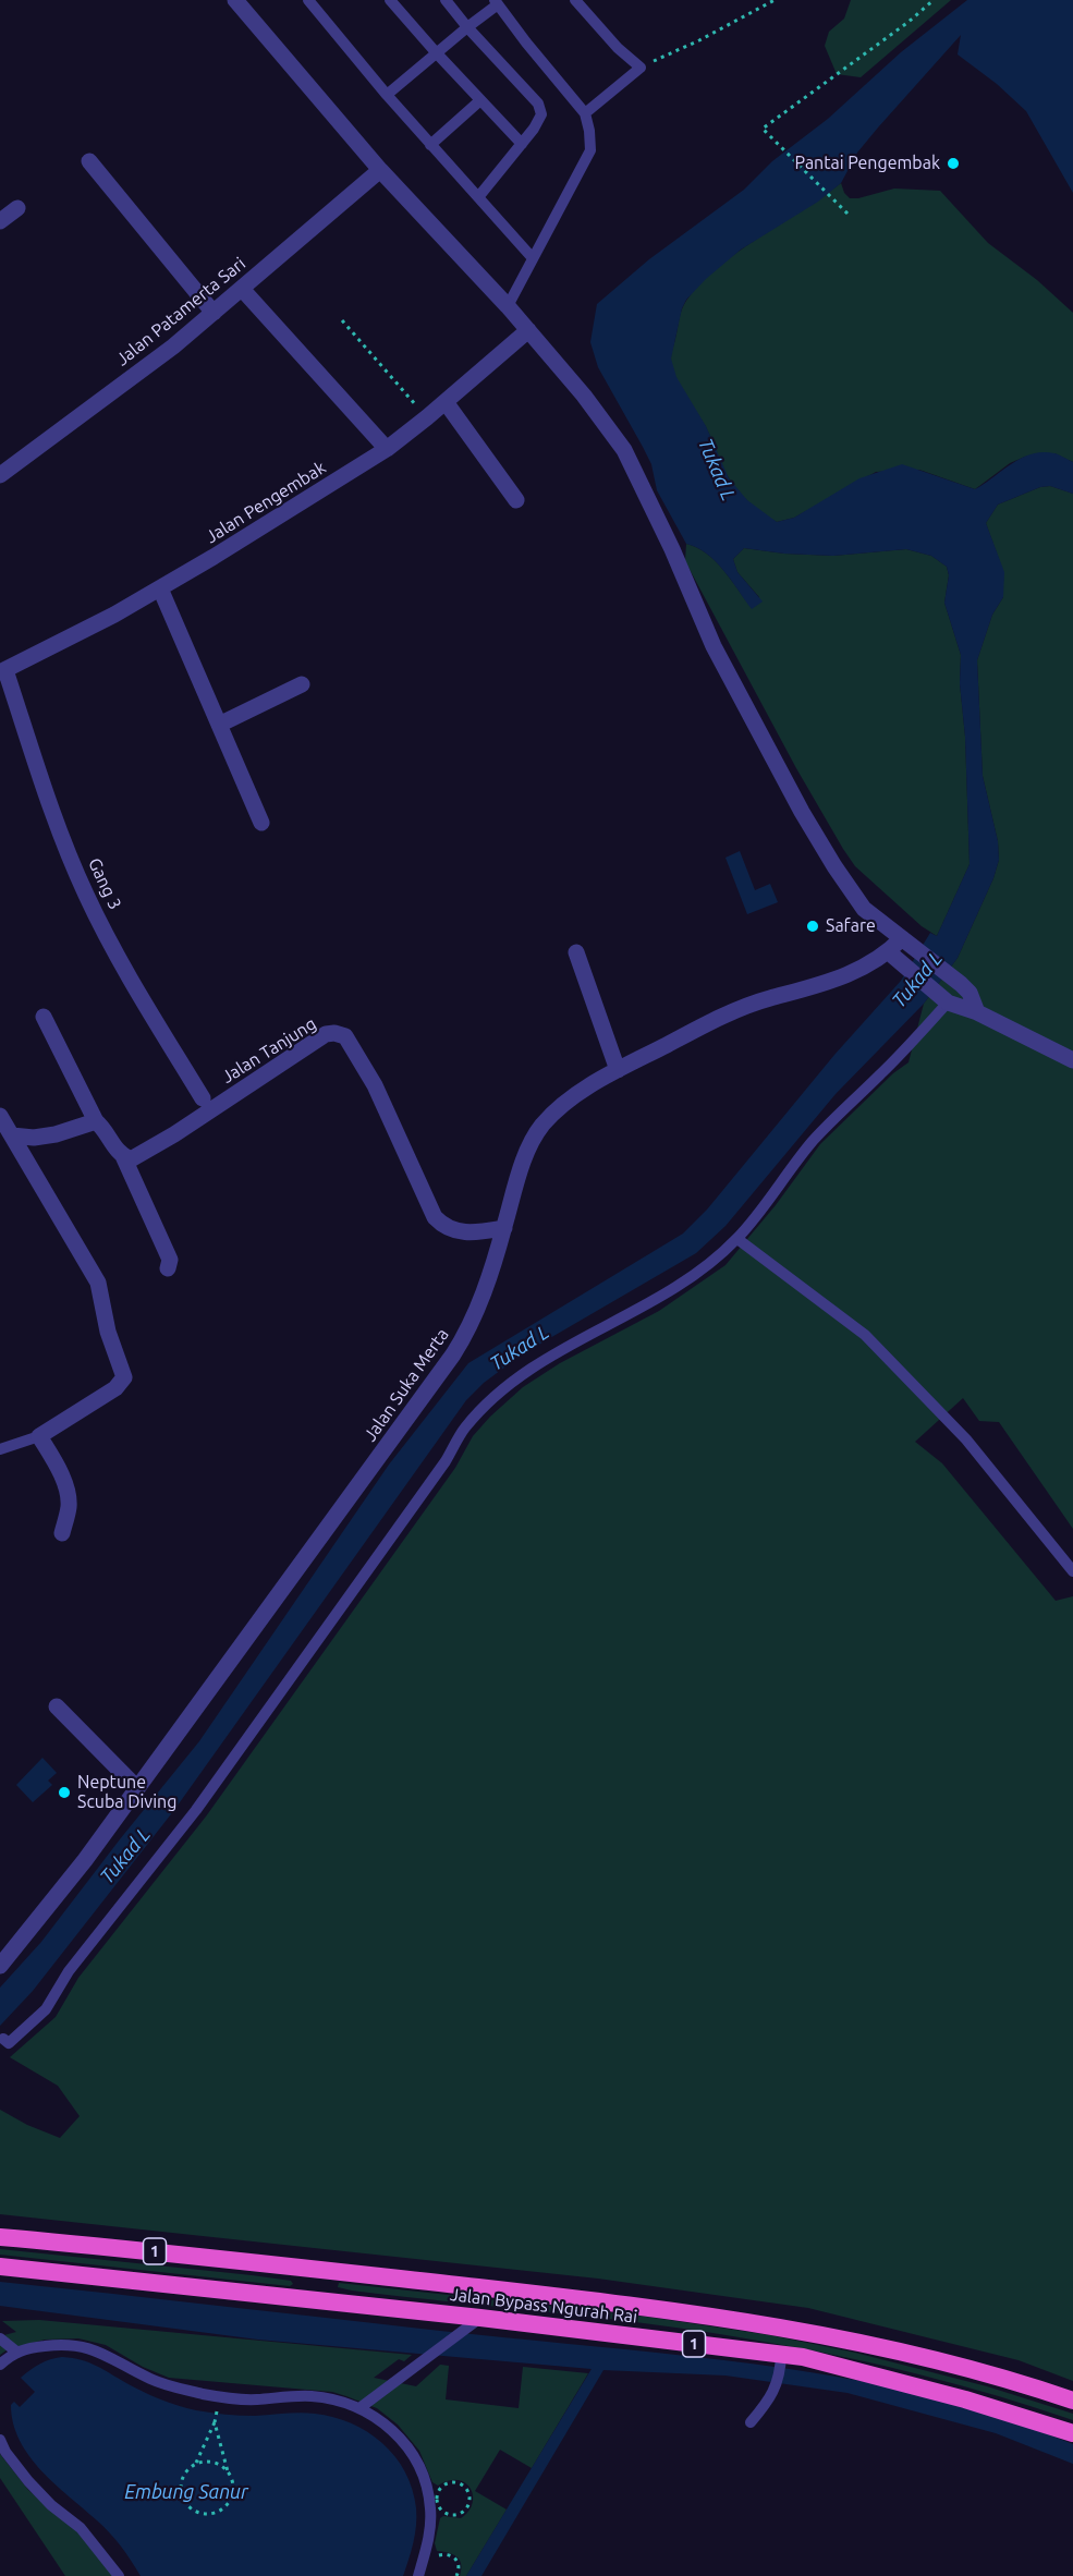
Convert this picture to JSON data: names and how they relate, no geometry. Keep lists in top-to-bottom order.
{
  "streets": {
    "highway": ["1", "Jalan Bypass Ngurah Rai"],
    "street": [
      "Jalan Patamerta Sari",
      "Jalan Pengembak",
      "Gang 3",
      "Jalan Tanjung",
      "Jalan Suka Merta"
    ]
  },
  "crossings": [
    ["Jalan Pengembak", "Gang 3"],
    ["Jalan Tanjung", "Jalan Suka Merta"]
  ],
  "water": ["Tukad L", "Embung Sanur"],
  "places": ["Pantai Pengembak", "Safare", "Neptune Scuba Diving"]
}
